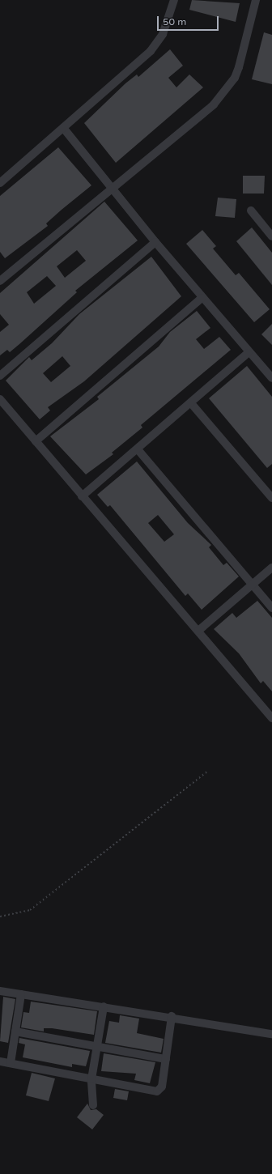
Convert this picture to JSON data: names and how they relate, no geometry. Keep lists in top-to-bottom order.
{
  "scale_bar": "50 m"
}
